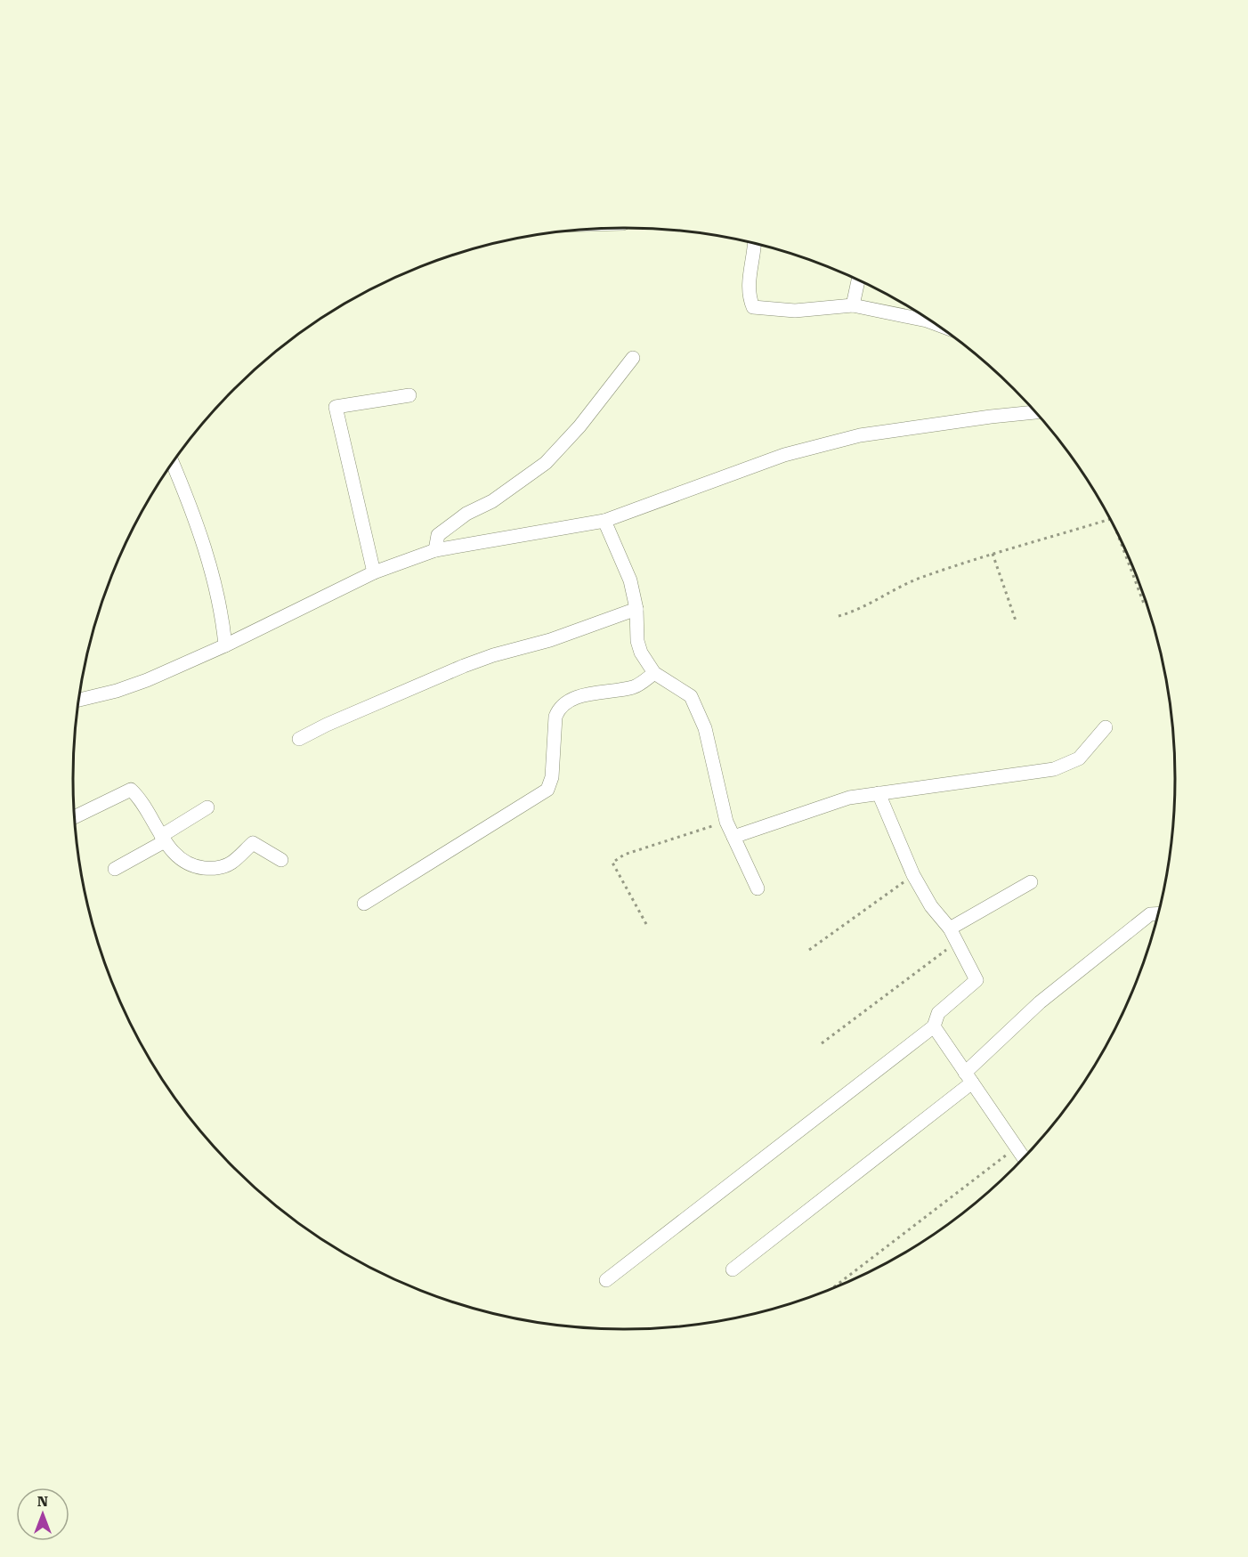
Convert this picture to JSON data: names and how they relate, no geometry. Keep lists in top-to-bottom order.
{
  "north": "top"
}
